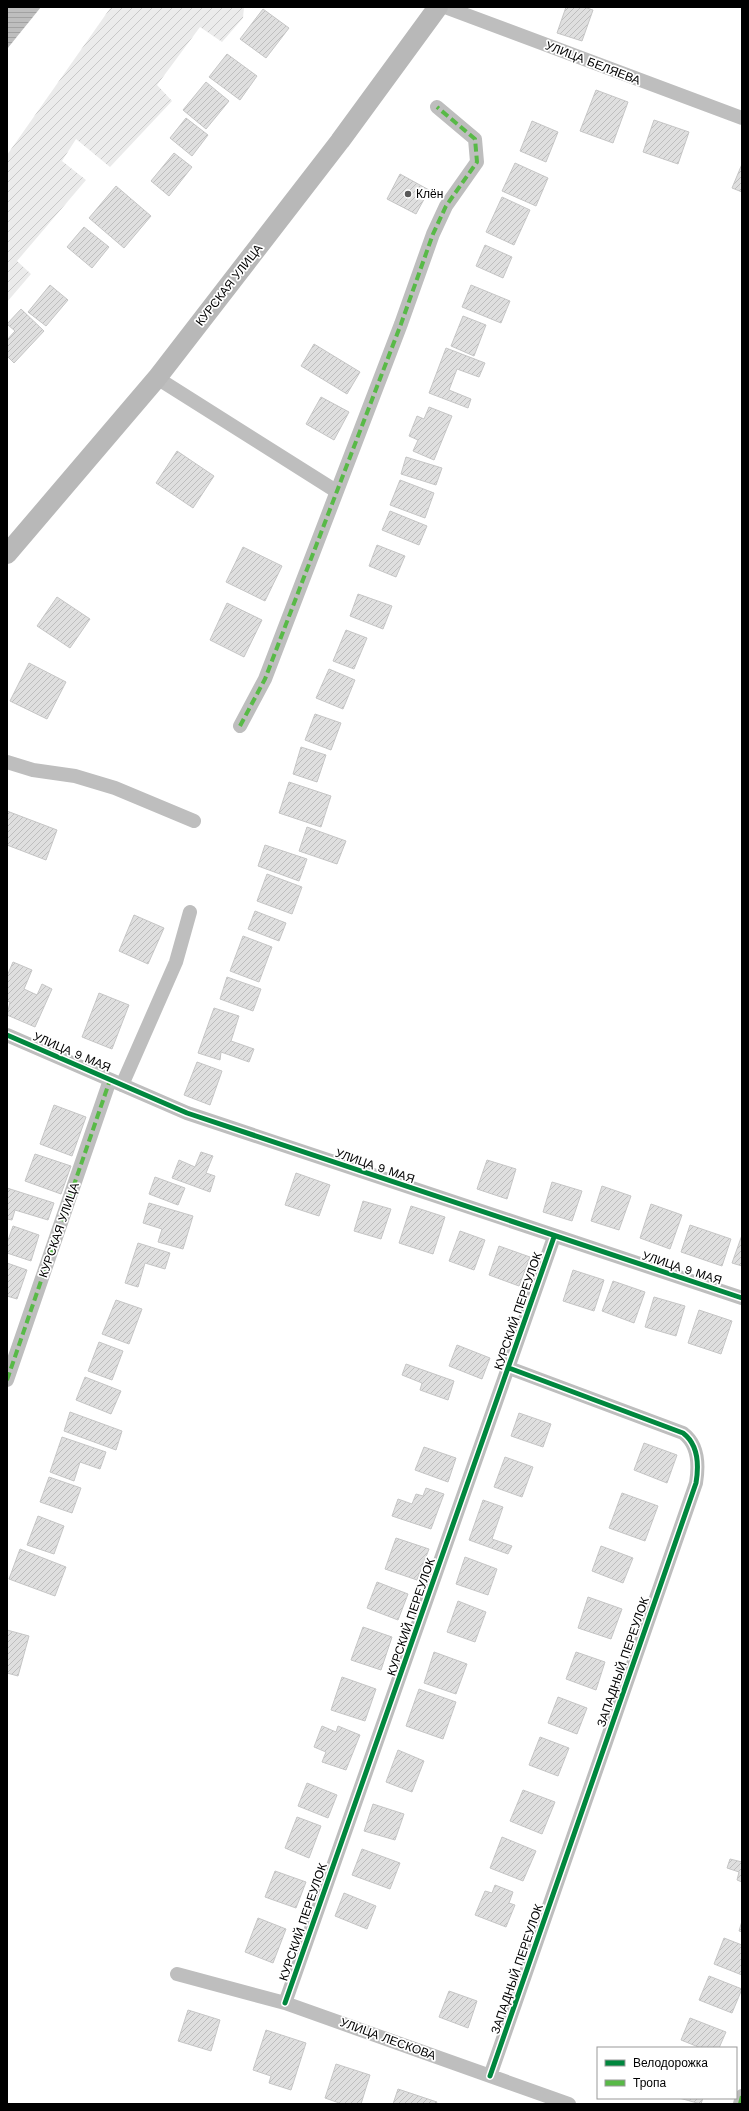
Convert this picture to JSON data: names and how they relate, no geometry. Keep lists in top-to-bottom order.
{
  "streets": {
    "street": [
      "УЛИЦА БЕЛЯЕВА",
      "КУРСКАЯ УЛИЦА",
      "УЛИЦА 9 МАЯ",
      "КУРСКИЙ ПЕРЕУЛОК",
      "ЗАПАДНЫЙ ПЕРЕУЛОК",
      "УЛИЦА ЛЕСКОВА"
    ]
  },
  "crossings": [
    ["КУРСКАЯ УЛИЦА", "УЛИЦА 9 МАЯ"],
    ["УЛИЦА 9 МАЯ", "КУРСКИЙ ПЕРЕУЛОК"],
    ["КУРСКИЙ ПЕРЕУЛОК", "ЗАПАДНЫЙ ПЕРЕУЛОК"],
    ["КУРСКИЙ ПЕРЕУЛОК", "УЛИЦА ЛЕСКОВА"],
    ["ЗАПАДНЫЙ ПЕРЕУЛОК", "УЛИЦА ЛЕСКОВА"]
  ],
  "places": ["Клён"],
  "legend": ["Велодорожка", "Тропа"]
}
